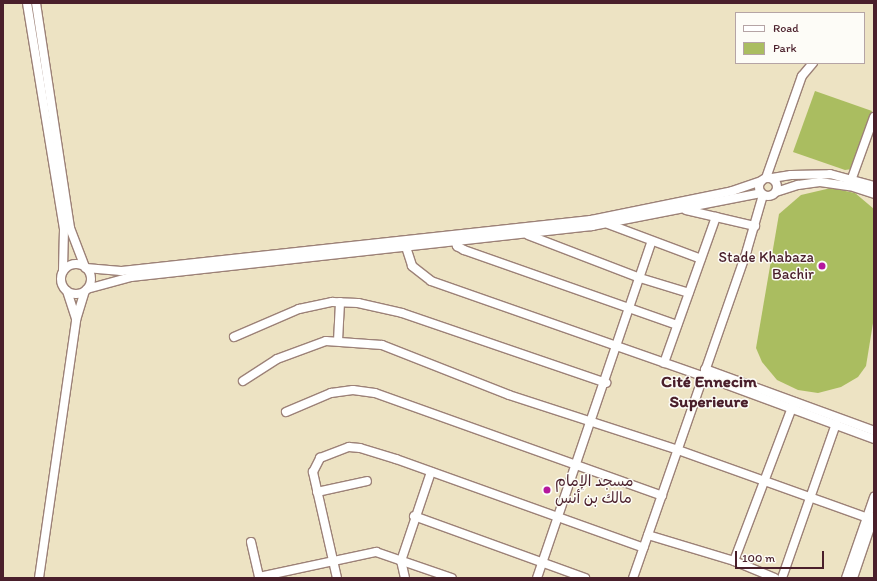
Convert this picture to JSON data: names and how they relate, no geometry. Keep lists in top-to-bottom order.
{
  "districts": ["Cité Ennecim Superieure"],
  "places": ["Stade Khabaza Bachir", "مسجد الإمام مالك بن أنس"],
  "legend": ["Road", "Park"],
  "scale_bar": "100 m"
}
